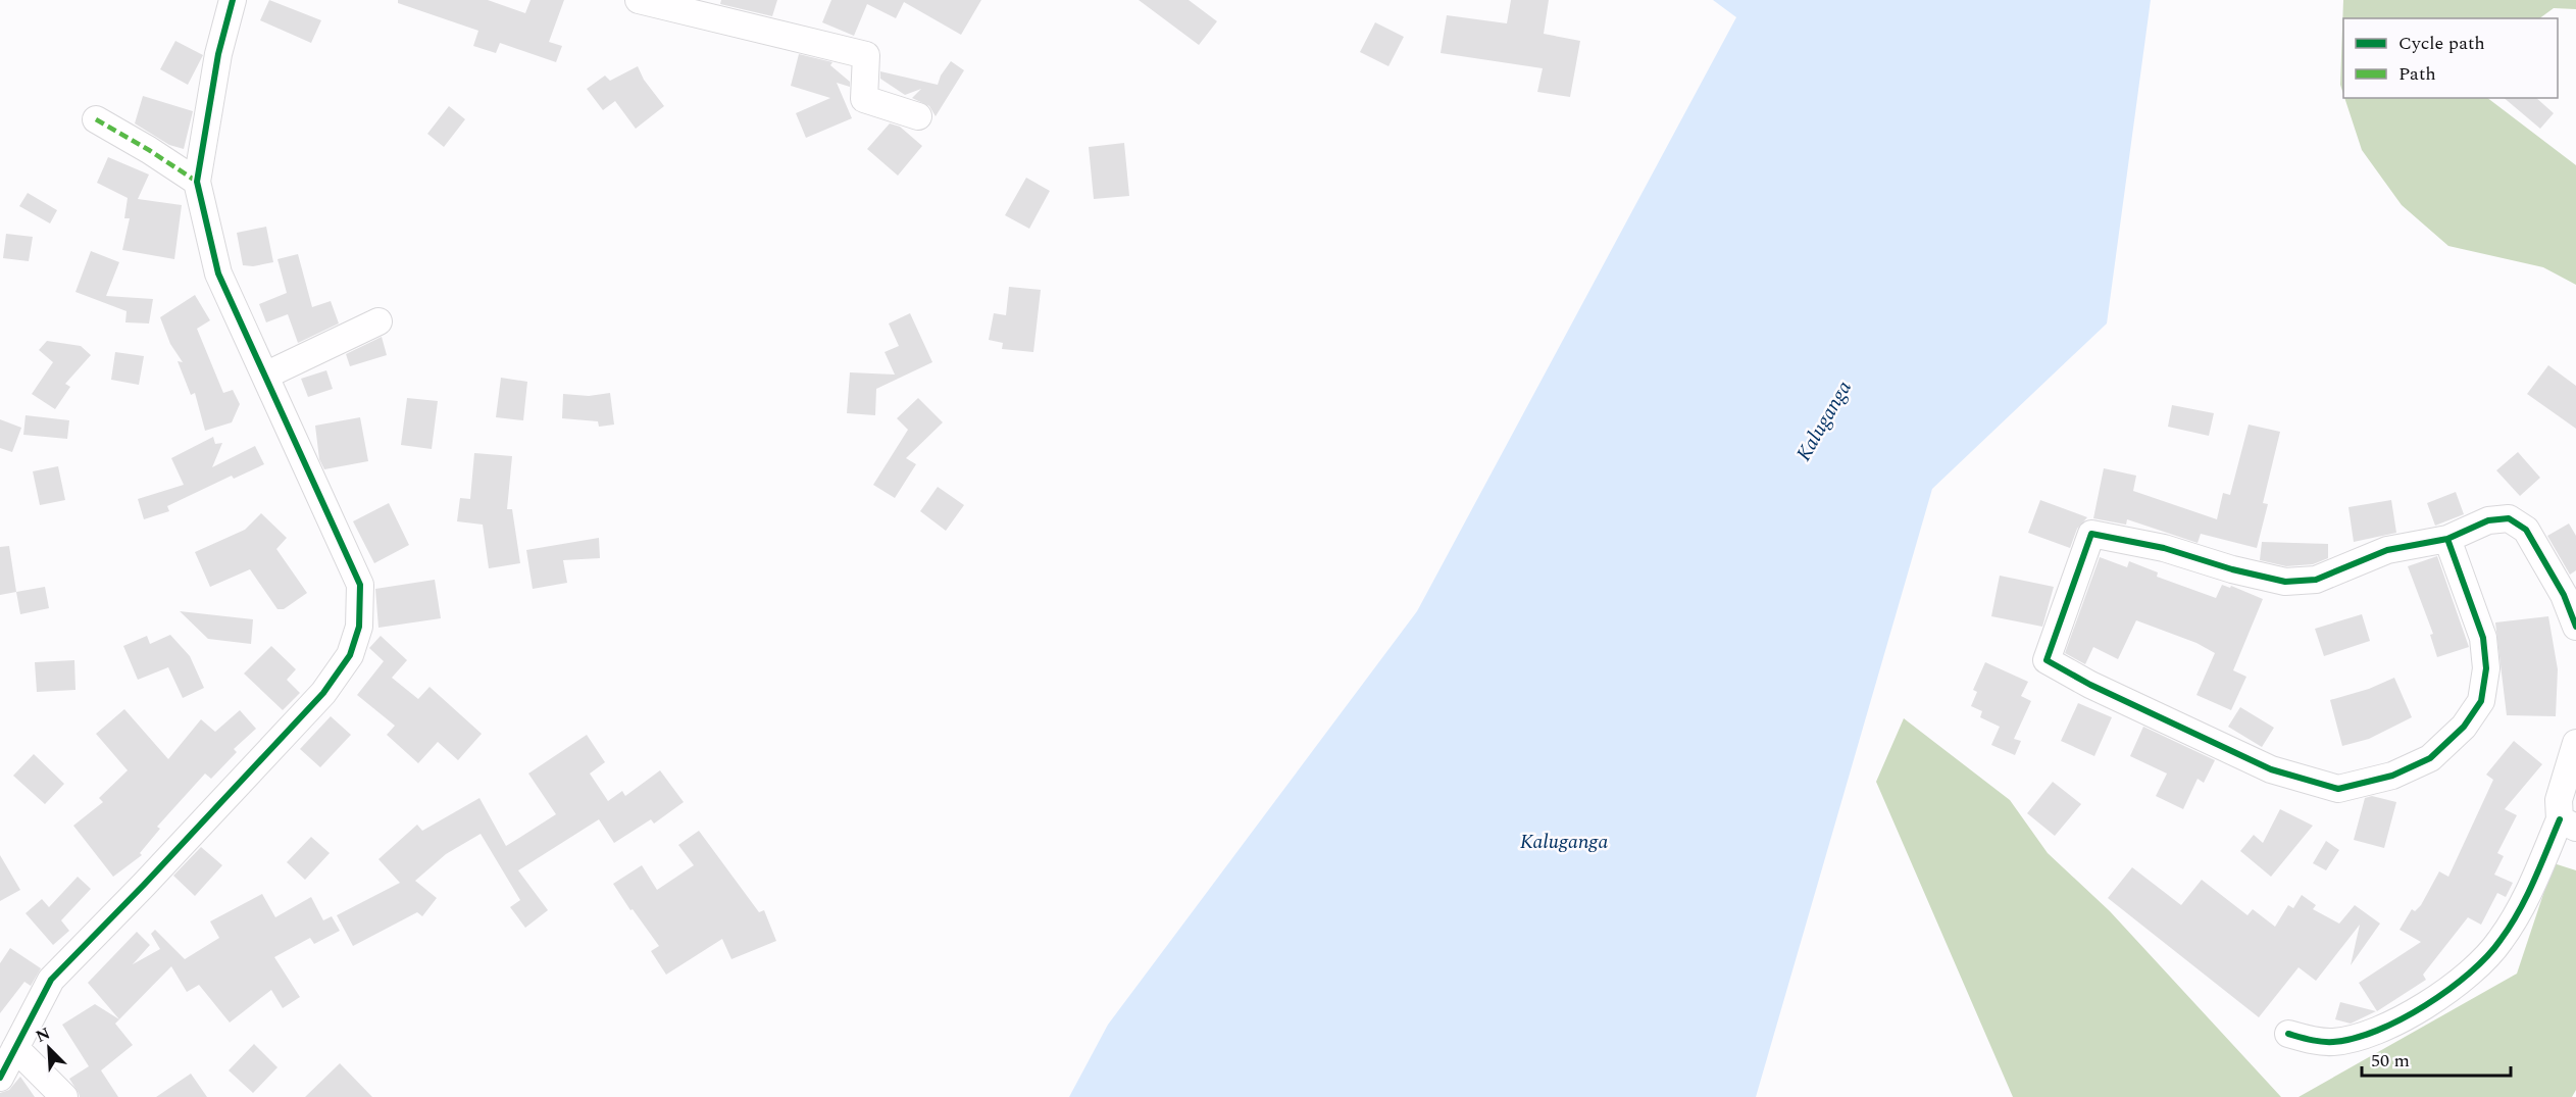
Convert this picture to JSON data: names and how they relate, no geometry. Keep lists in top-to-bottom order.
{
  "water": ["Kaluganga"],
  "legend": ["Cycle path", "Path"],
  "scale_bar": "50 m",
  "north": "top left"
}
